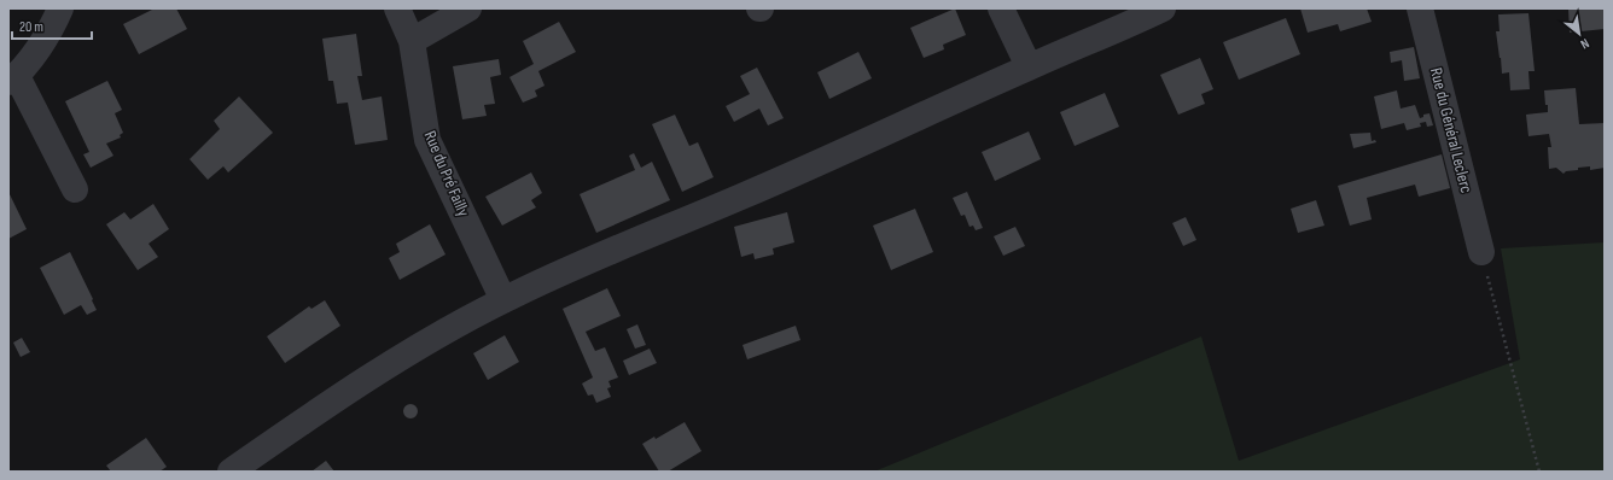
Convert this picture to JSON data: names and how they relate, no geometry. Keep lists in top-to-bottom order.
{
  "streets": {
    "street": ["Rue du Général Leclerc", "Rue du Pré Failly"]
  },
  "scale_bar": "20 m",
  "north": "bottom right"
}
